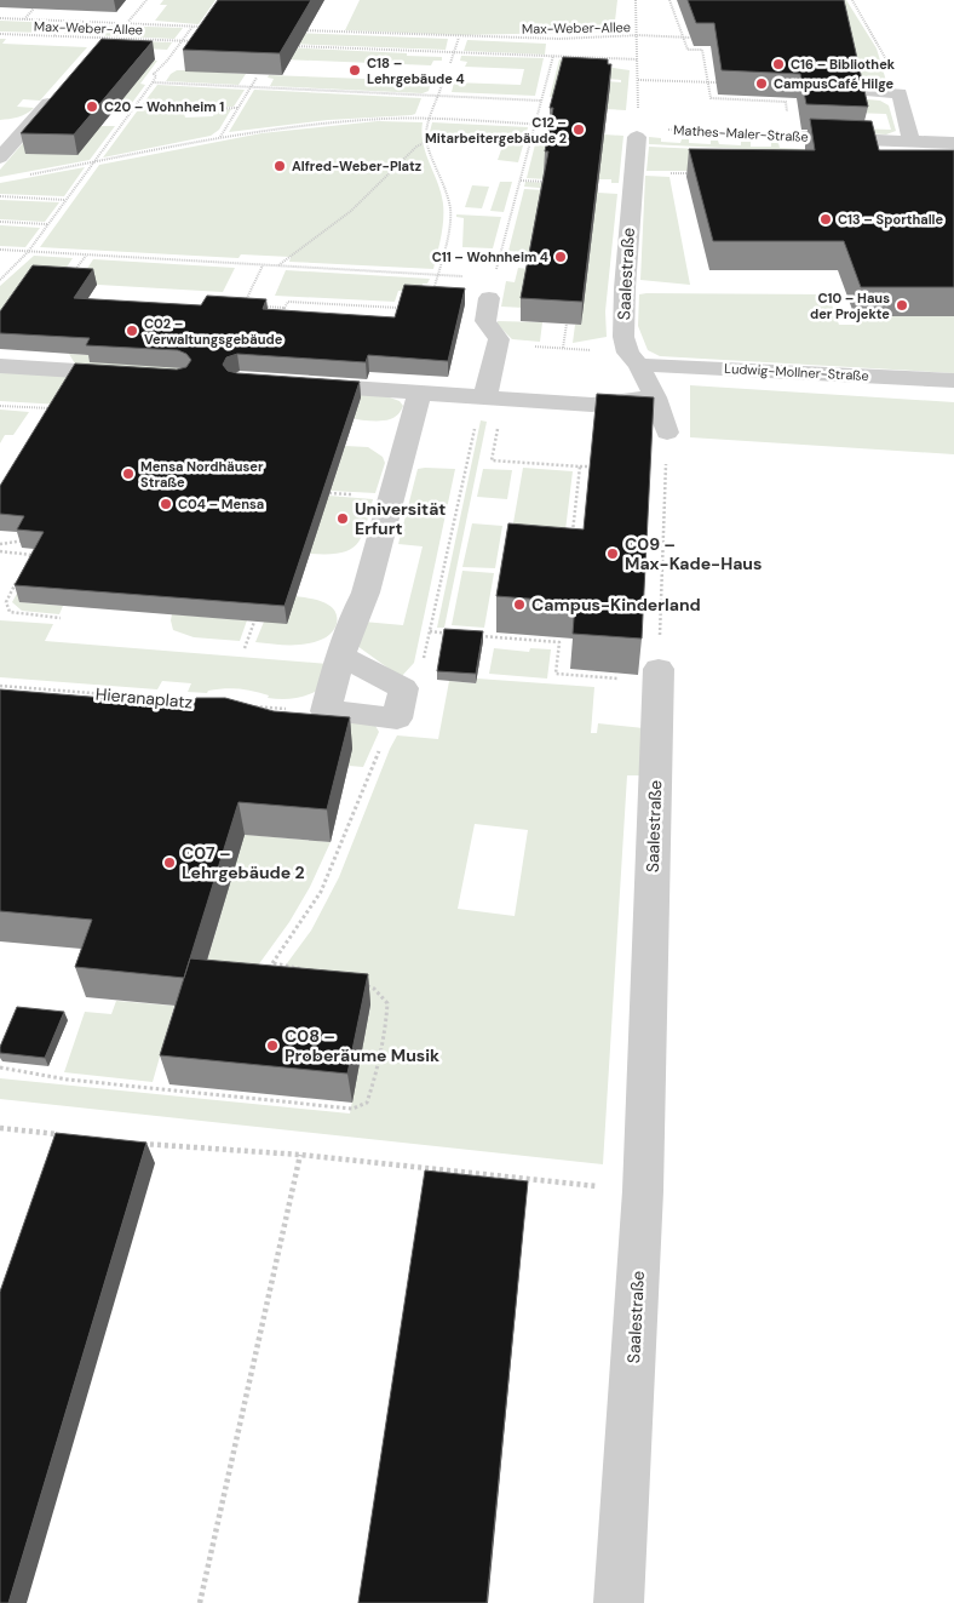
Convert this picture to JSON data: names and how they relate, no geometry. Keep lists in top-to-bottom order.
{
  "streets": {
    "street": ["Mathes-Maler-Straße", "Saalestraße", "Ludwig-Mollner-Straße"],
    "path": ["Max-Weber-Allee", "Hieranaplatz"]
  },
  "crossings": [
    ["Mathes-Maler-Straße", "Saalestraße"],
    ["Saalestraße", "Ludwig-Mollner-Straße"]
  ],
  "places": [
    "C16 – Bibliothek",
    "C18 – Lehrgebäude 4",
    "CampusCafé Hilge",
    "C20 – Wohnheim 1",
    "C12 – Mitarbeitergebäude 2",
    "Alfred-Weber-Platz",
    "C13 – Sporthalle",
    "C11 – Wohnheim 4",
    "C10 – Haus der Projekte",
    "C02 – Verwaltungsgebäude",
    "Mensa Nordhäuser Straße",
    "C04 – Mensa",
    "Universität Erfurt",
    "C09 – Max-Kade-Haus",
    "Campus-Kinderland",
    "C07 – Lehrgebäude 2",
    "C08 – Proberäume Musik"
  ]
}
